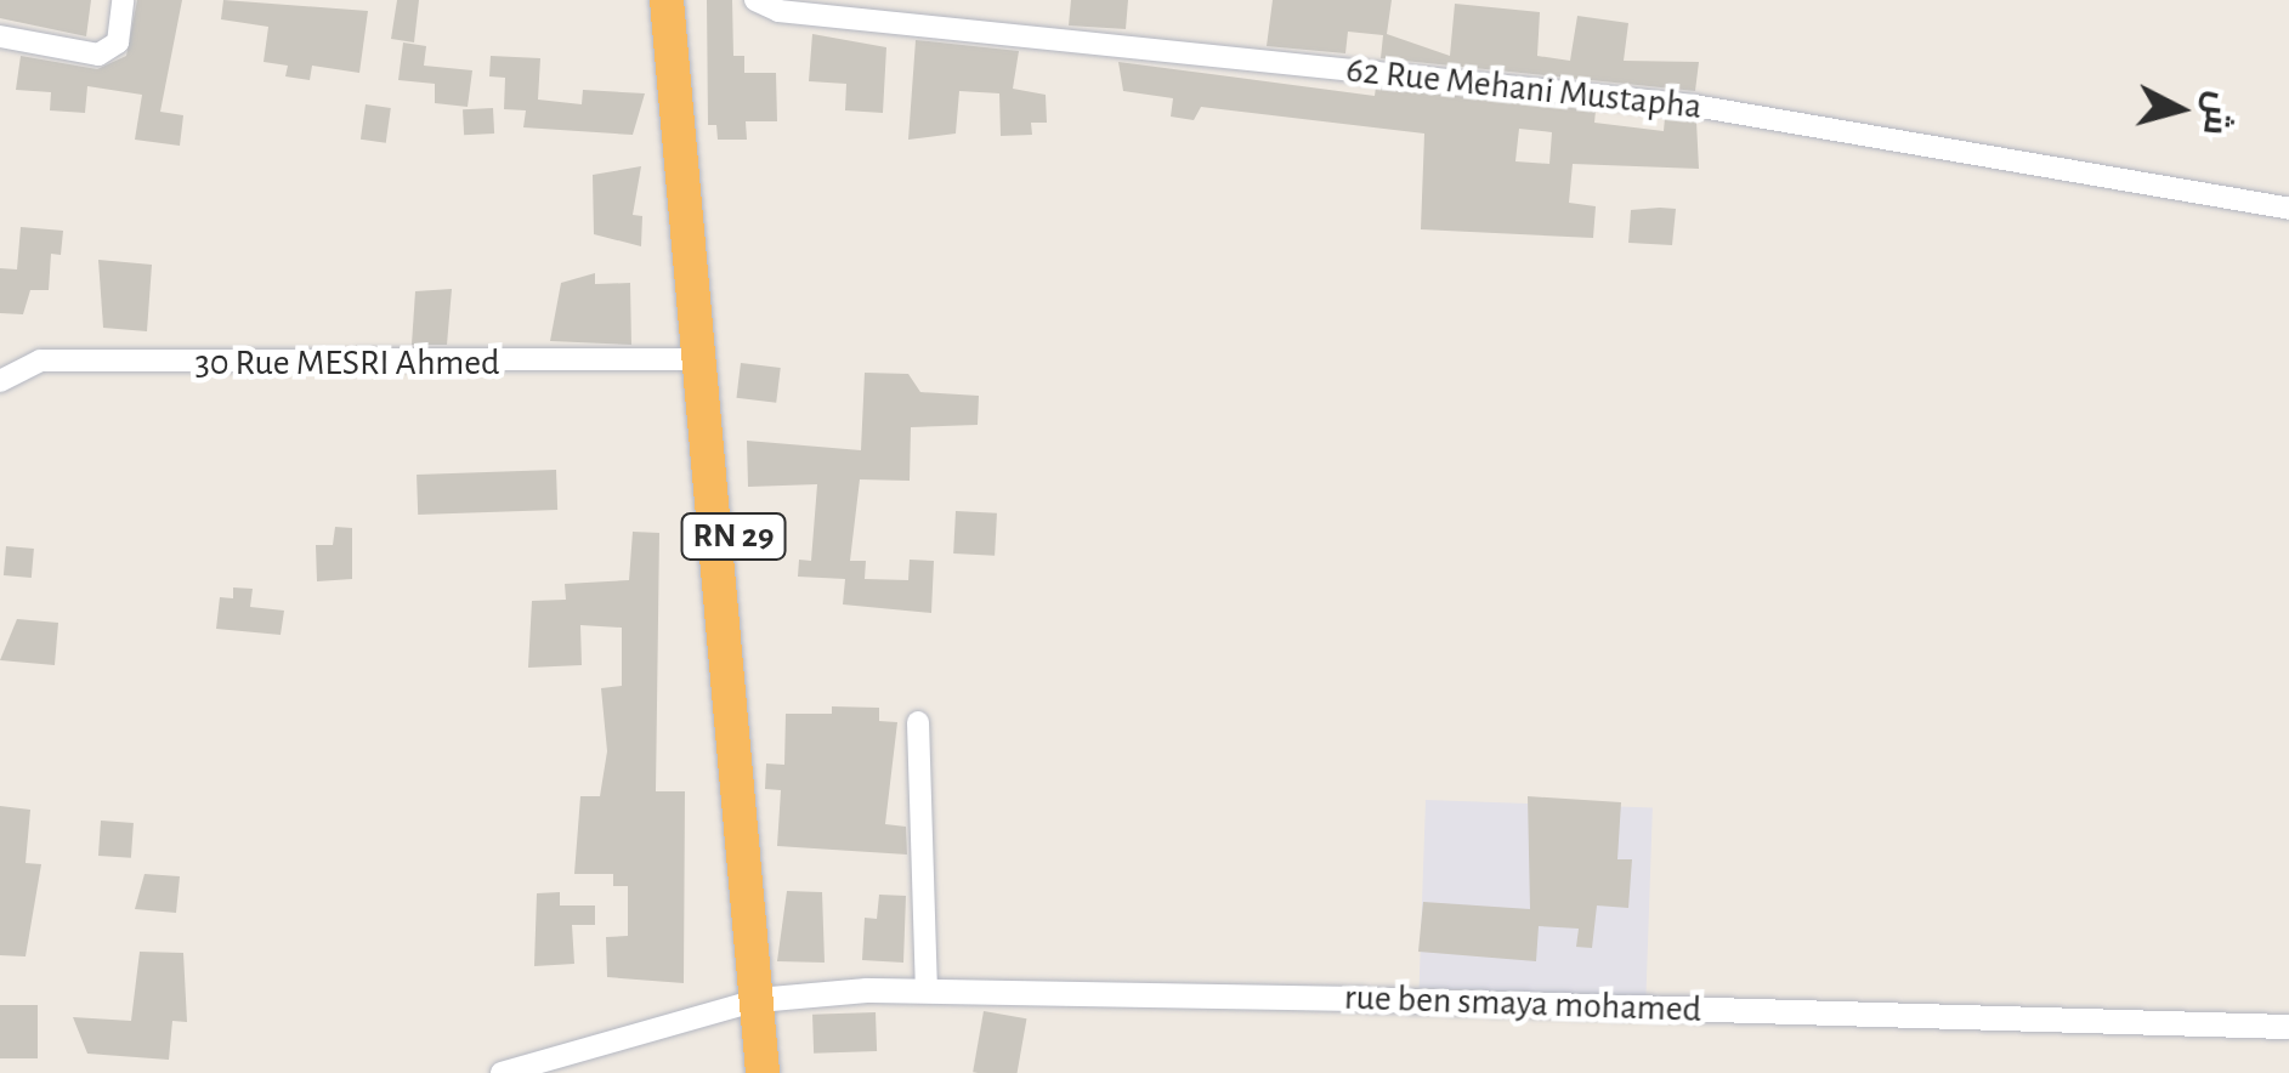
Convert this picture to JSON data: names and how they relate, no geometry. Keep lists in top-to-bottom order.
{
  "streets": {
    "highway": ["RN 29"],
    "street": ["62 Rue Mehani Mustapha", "30 Rue MESRI Ahmed", "rue ben smaya mohamed"]
  },
  "crossings": [
    ["30 Rue MESRI Ahmed", "RN 29"],
    ["RN 29", "rue ben smaya mohamed"]
  ],
  "north": "right"
}
